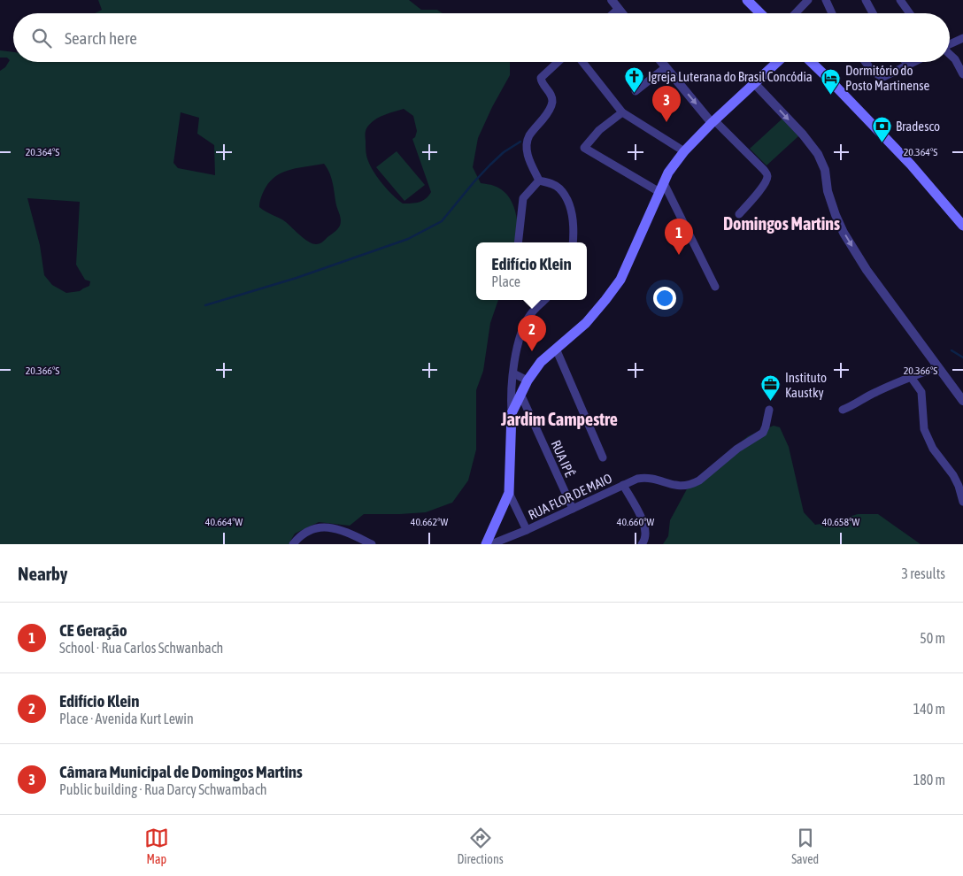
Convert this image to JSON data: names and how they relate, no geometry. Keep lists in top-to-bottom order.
{
  "streets": {
    "street": ["RUA IPÊ", "RUA FLOR DE MAIO"]
  },
  "crossings": [
    ["RUA IPÊ", "RUA FLOR DE MAIO"]
  ],
  "districts": ["Domingos Martins", "Jardim Campestre"],
  "places": {
    "church": ["Igreja Luterana do Brasil Concódia"],
    "hotel": ["Dormitório do Posto Martinense"],
    "bank": ["Bradesco"],
    "office": ["Instituto Kaustky"]
  },
  "page": {
    "search": "Search here",
    "pins": ["3", "1", "2"],
    "popup": ["Edifício Klein", "Place"],
    "heading": ["Nearby", "3 results"],
    "list": [
      {
        "mark": "1",
        "name": "CE Geração",
        "note": "School · Rua Carlos Schwanbach",
        "value": "50 m"
      },
      {
        "mark": "2",
        "name": "Edifício Klein",
        "note": "Place · Avenida Kurt Lewin",
        "value": "140 m"
      },
      {
        "mark": "3",
        "name": "Câmara Municipal de Domingos Martins",
        "note": "Public building · Rua Darcy Schwambach",
        "value": "180 m"
      }
    ],
    "nav": ["Map", "Directions", "Saved"]
  },
  "coordinates": [
    "20.364°S",
    "20.366°S",
    "40.664°W",
    "40.662°W",
    "40.660°W",
    "40.658°W"
  ]
}
